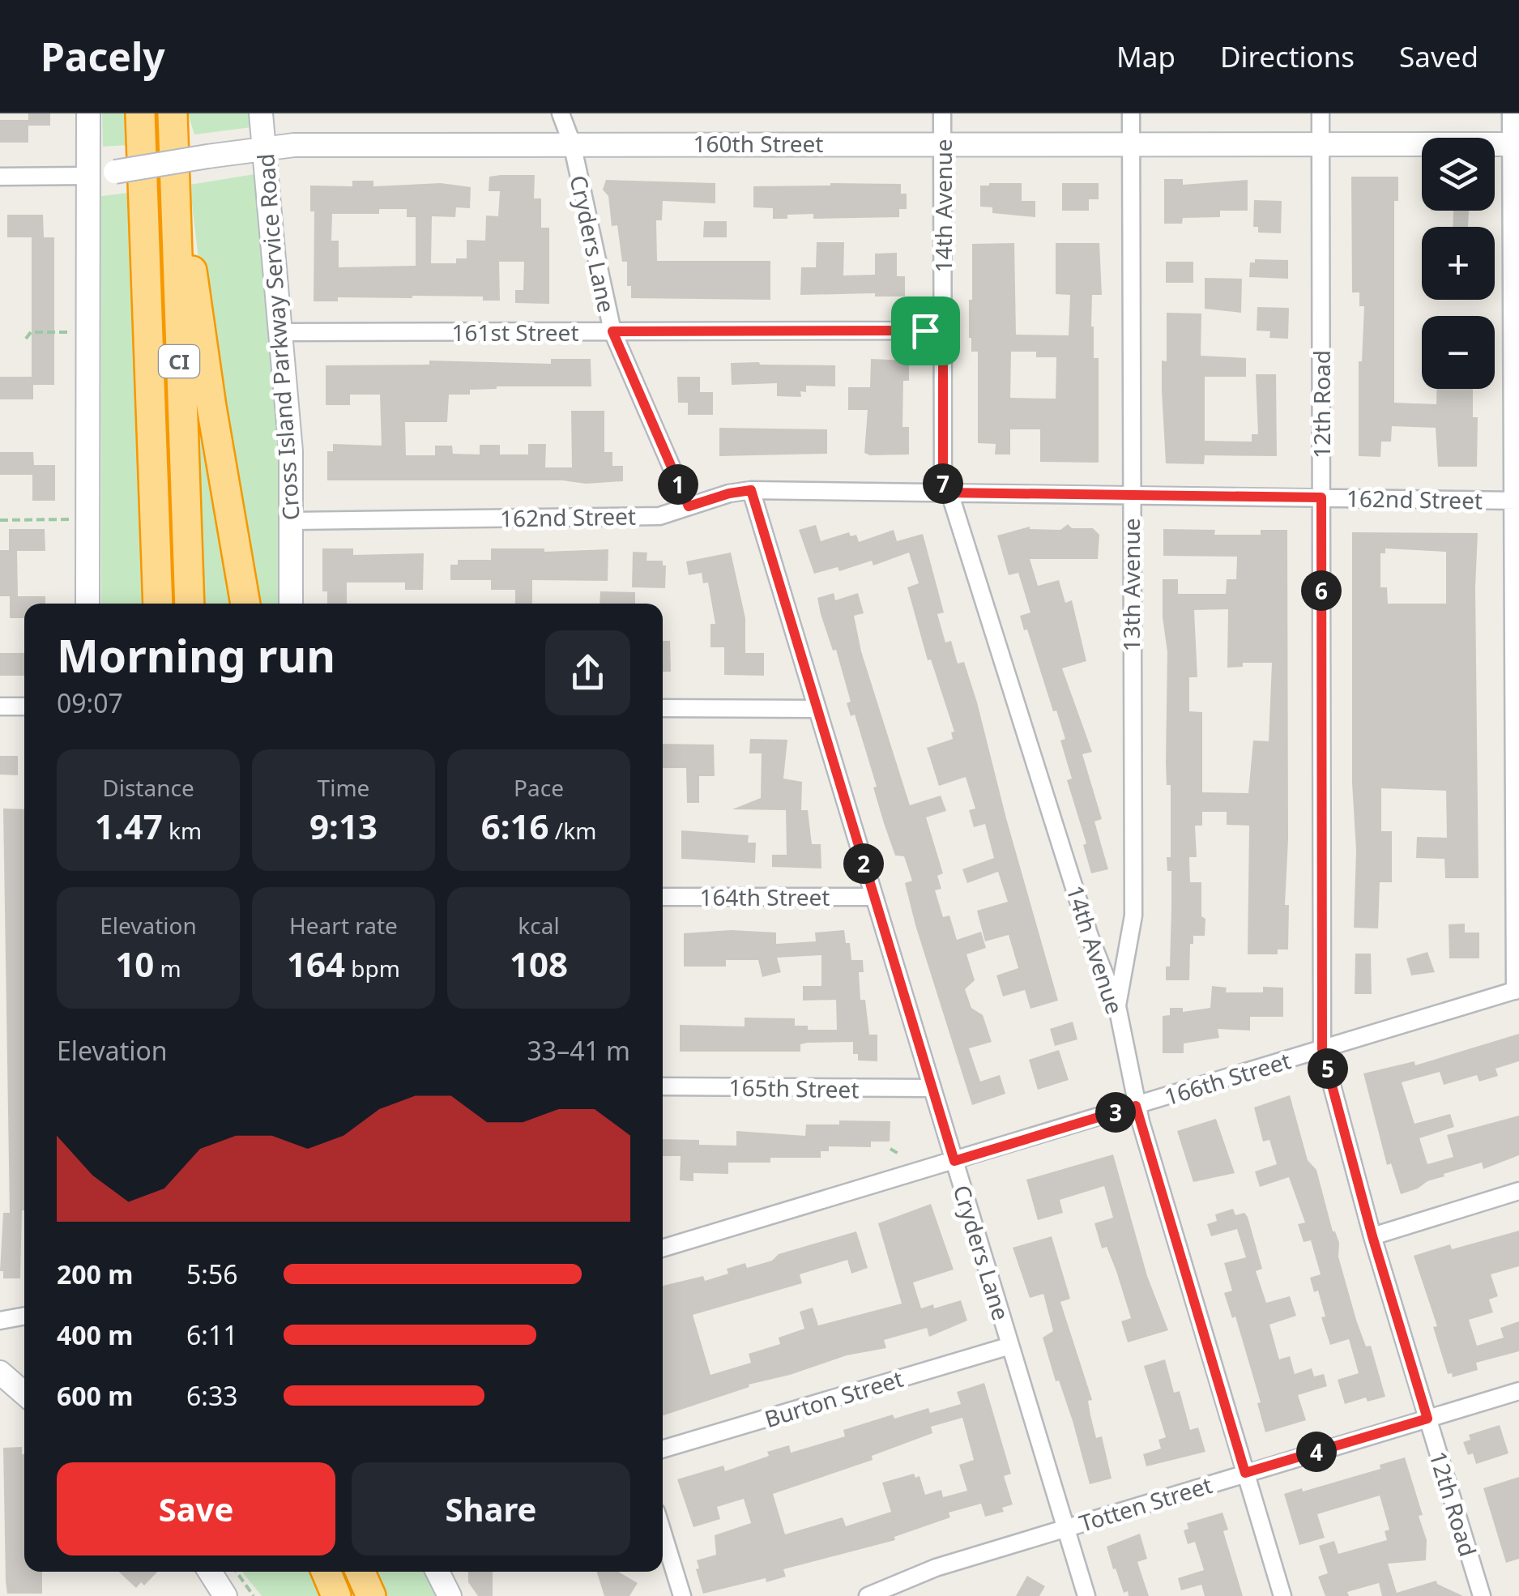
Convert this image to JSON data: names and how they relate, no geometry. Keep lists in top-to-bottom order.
{
  "streets": {
    "highway": ["CI"],
    "street": [
      "160th Street",
      "14th Avenue",
      "Cryders Lane",
      "161st Street",
      "Cross Island Parkway Service Road",
      "12th Road",
      "162nd Street",
      "13th Avenue",
      "164th Street",
      "166th Street",
      "165th Street",
      "Burton Street",
      "Totten Street"
    ]
  },
  "crossings": [
    ["160th Street", "14th Avenue"],
    ["160th Street", "Cryders Lane"],
    ["160th Street", "Cross Island Parkway Service Road"],
    ["160th Street", "12th Road"],
    ["160th Street", "13th Avenue"],
    ["14th Avenue", "161st Street"],
    ["14th Avenue", "162nd Street"],
    ["14th Avenue", "13th Avenue"],
    ["14th Avenue", "166th Street"],
    ["14th Avenue", "Totten Street"],
    ["Cryders Lane", "161st Street"],
    ["Cryders Lane", "162nd Street"],
    ["Cryders Lane", "164th Street"],
    ["Cryders Lane", "166th Street"],
    ["Cryders Lane", "165th Street"],
    ["Cryders Lane", "Burton Street"],
    ["Cryders Lane", "Totten Street"],
    ["161st Street", "Cross Island Parkway Service Road"],
    ["Cross Island Parkway Service Road", "162nd Street"],
    ["12th Road", "162nd Street"],
    ["12th Road", "166th Street"],
    ["12th Road", "Totten Street"],
    ["162nd Street", "13th Avenue"]
  ],
  "page": {
    "header": "Pacely",
    "nav": ["Map", "Directions", "Saved"],
    "map_buttons": ["+", "−"],
    "pins": [
      "7",
      "1",
      "6",
      "2",
      "5",
      "3",
      "4"
    ],
    "heading": ["Morning run", "09:07"],
    "stats": [
      ["Distance", "1.47 km"],
      ["Time", "9:13"],
      ["Pace", "6:16 /km"],
      ["Elevation", "10 m"],
      ["Heart rate", "164 bpm"],
      ["kcal", "108"]
    ],
    "chart": ["Elevation", "33–41 m"],
    "list": [
      {
        "name": "200 m",
        "note": "5:56"
      },
      {
        "name": "400 m",
        "note": "6:11"
      },
      {
        "name": "600 m",
        "note": "6:33"
      }
    ],
    "buttons": ["Save", "Share"]
  }
}
